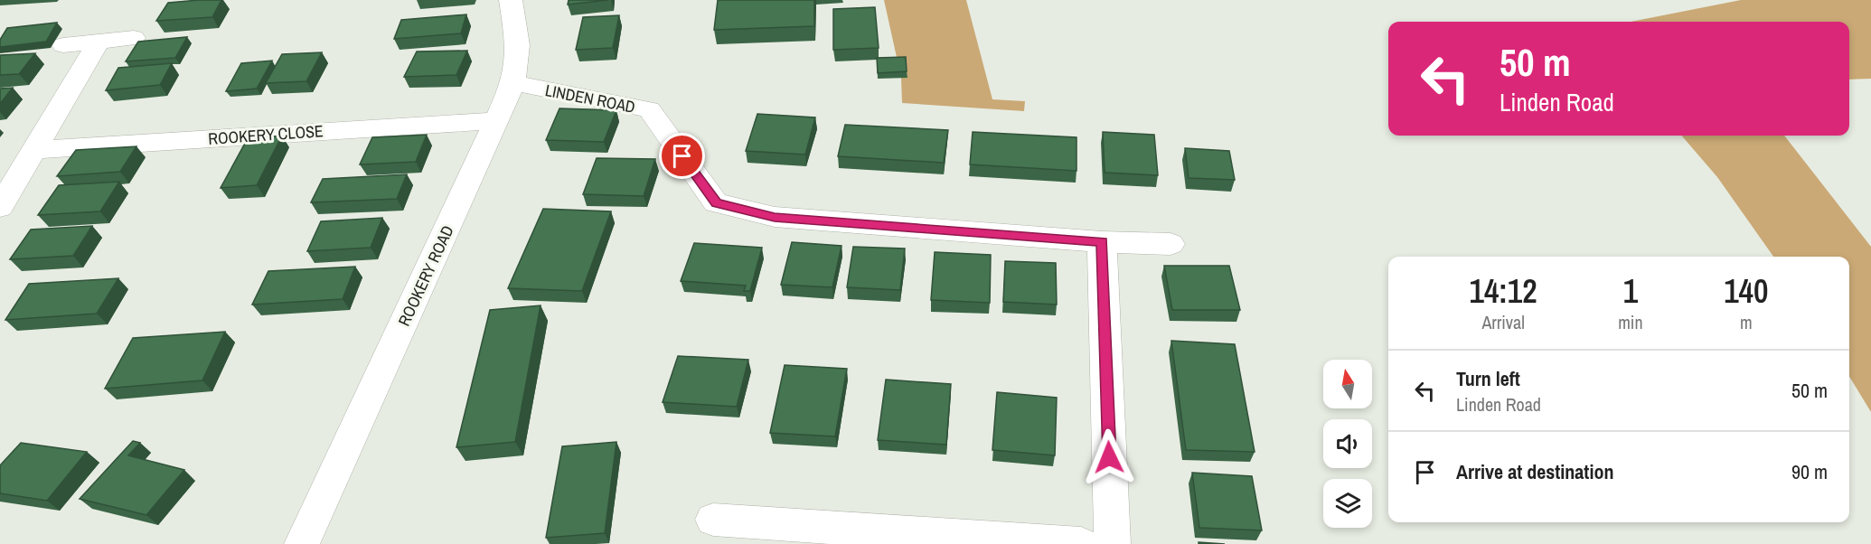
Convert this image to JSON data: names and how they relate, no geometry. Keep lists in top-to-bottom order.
{
  "streets": {
    "street": ["LINDEN ROAD", "ROOKERY CLOSE", "ROOKERY ROAD"]
  },
  "crossings": [
    ["LINDEN ROAD", "ROOKERY ROAD"],
    ["ROOKERY CLOSE", "ROOKERY ROAD"]
  ],
  "north": "top",
  "page": {
    "turn": ["50 m", "Linden Road"],
    "eta": [
      "14:12",
      "Arrival",
      "1",
      "min",
      "140",
      "m"
    ],
    "list": [
      {
        "name": "Turn left",
        "note": "Linden Road",
        "value": "50 m"
      },
      {
        "name": "Arrive at destination",
        "value": "90 m"
      }
    ]
  }
}
